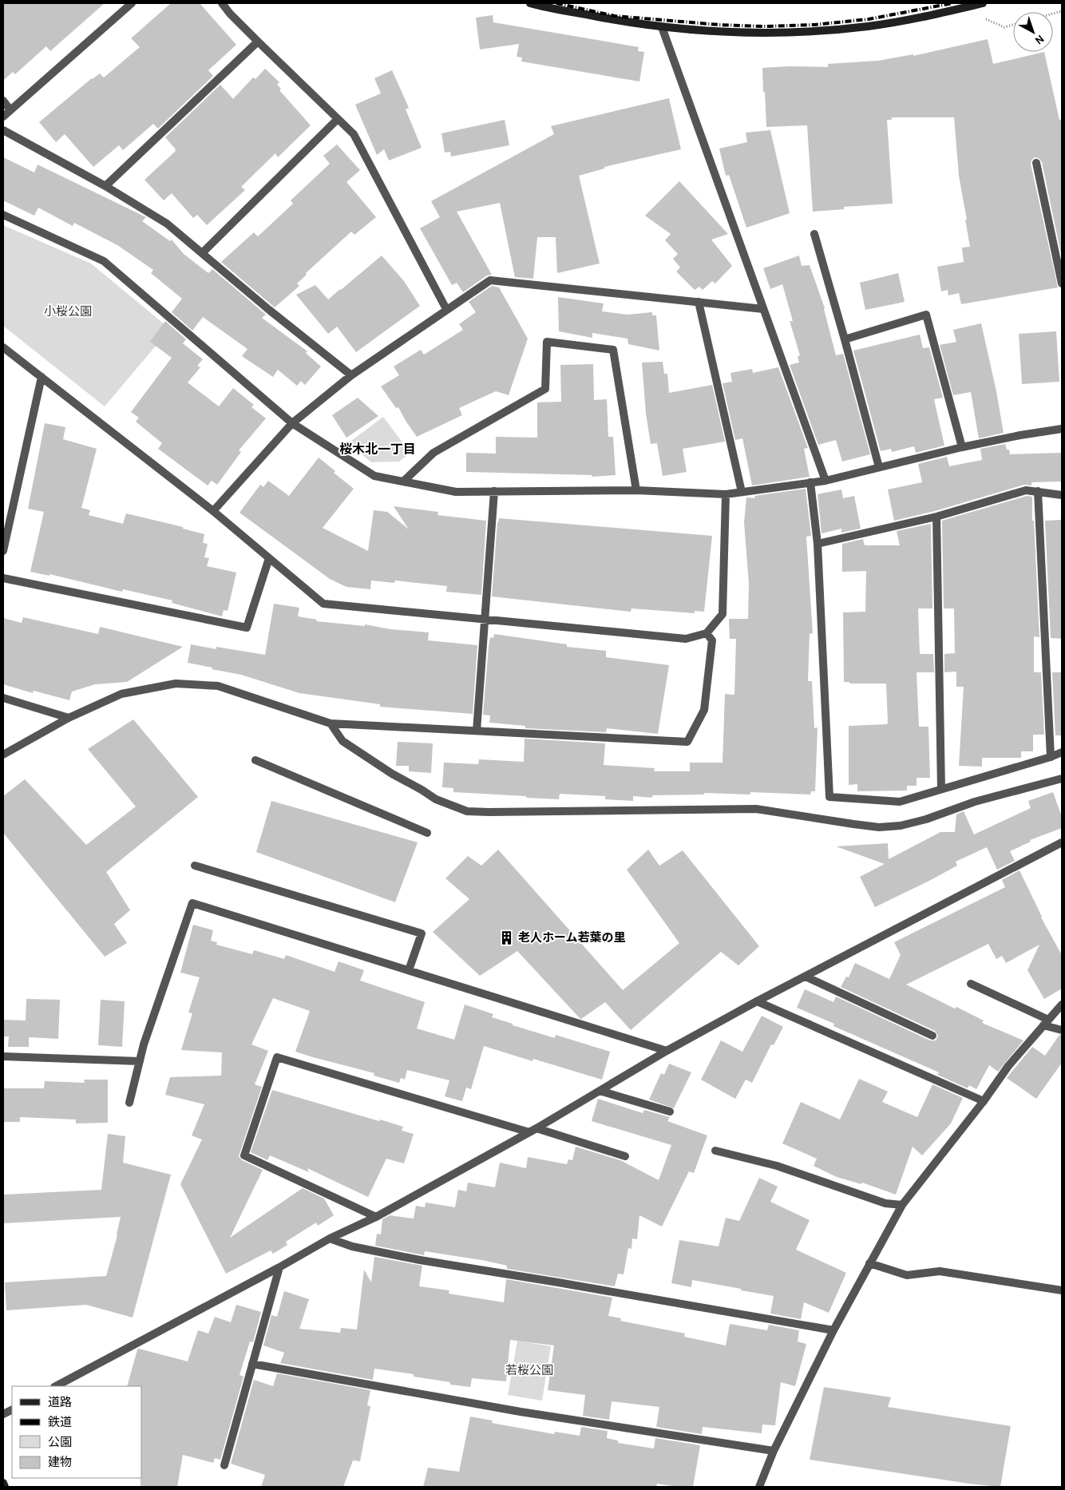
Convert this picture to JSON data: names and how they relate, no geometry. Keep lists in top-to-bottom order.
{
  "districts": ["桜木北一丁目"],
  "parks": ["小桜公園", "若桜公園"],
  "places": {
    "building": ["老人ホーム若葉の里"]
  },
  "legend": [
    "道路",
    "鉄道",
    "公園",
    "建物"
  ],
  "north": "bottom right"
}
